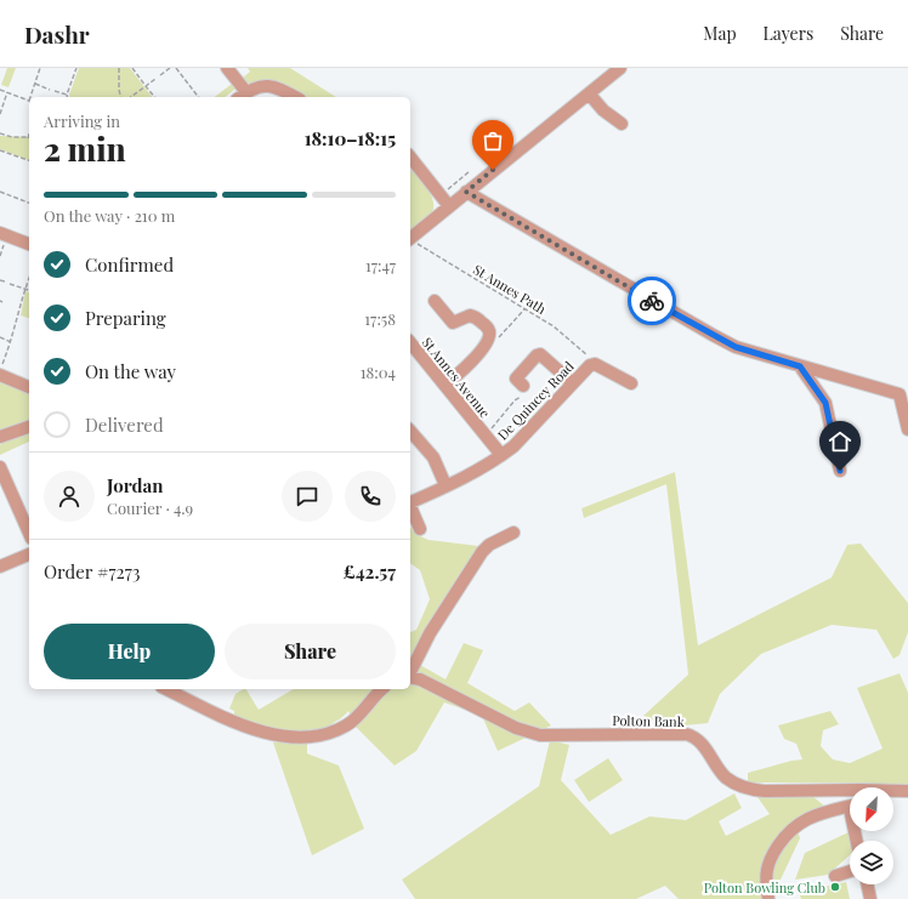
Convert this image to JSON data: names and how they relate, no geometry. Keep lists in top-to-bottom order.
{
  "streets": {
    "street": ["St Annes Avenue", "De Quincey Road", "Polton Bank"],
    "path": ["St Annes Path"]
  },
  "crossings": [
    ["St Annes Path", "De Quincey Road"],
    ["St Annes Avenue", "De Quincey Road"]
  ],
  "places": ["Polton Bowling Club"],
  "north": "bottom left",
  "page": {
    "header": "Dashr",
    "nav": ["Map", "Layers", "Share"],
    "heading": ["2 min", "Arriving in", "18:10–18:15"],
    "panel": [
      "Jordan",
      "Courier · 4.9",
      "Order #7273",
      "£42.57"
    ],
    "bar": "On the way · 210 m",
    "list": [
      ["Confirmed", "17:47"],
      ["Preparing", "17:58"],
      ["On the way", "18:04"],
      "Delivered"
    ],
    "buttons": ["Help", "Share"]
  }
}
